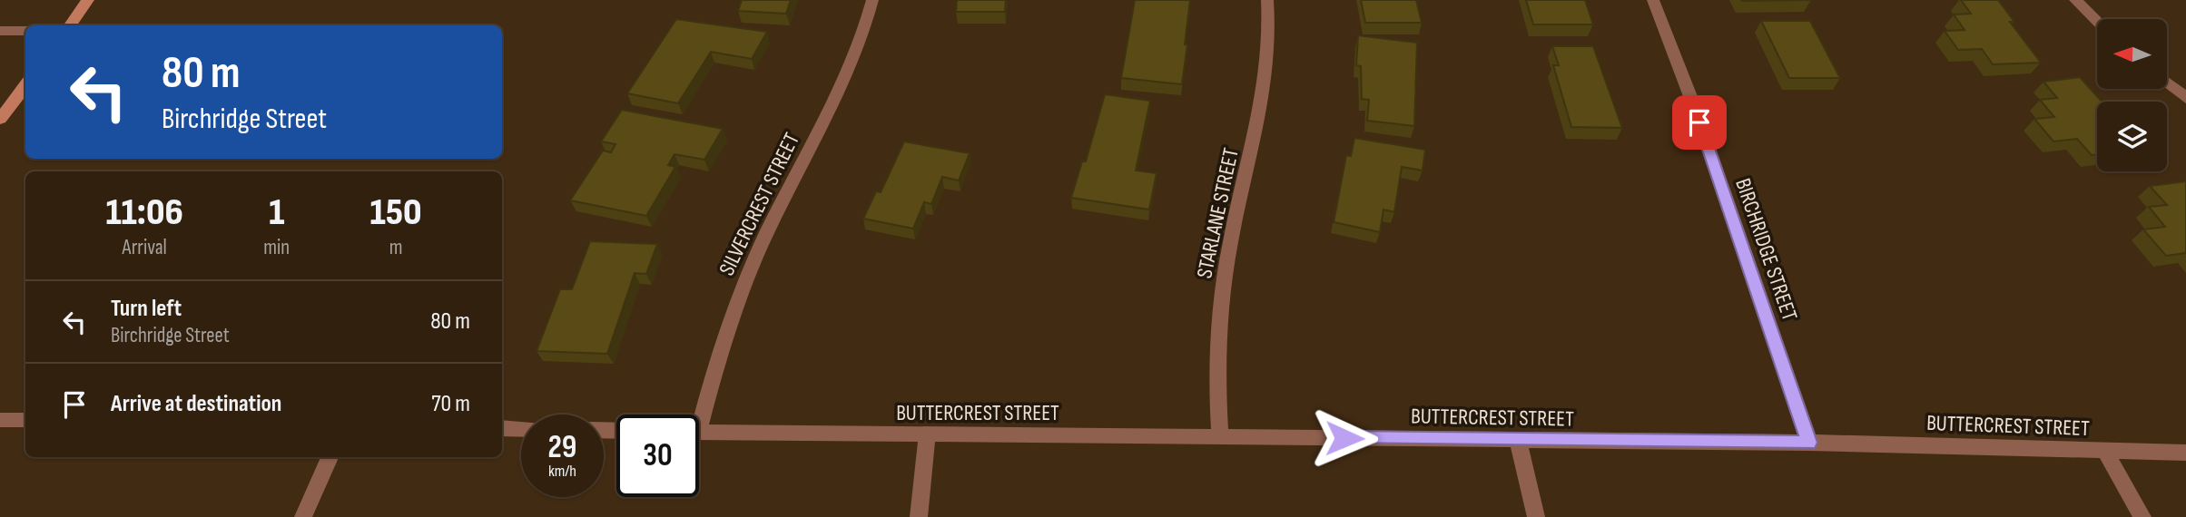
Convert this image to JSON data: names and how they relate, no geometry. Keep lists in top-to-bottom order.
{
  "streets": {
    "street": [
      "SILVERCREST STREET",
      "STARLANE STREET",
      "BIRCHRIDGE STREET",
      "BUTTERCREST STREET"
    ]
  },
  "crossings": [
    ["STARLANE STREET", "BUTTERCREST STREET"],
    ["BIRCHRIDGE STREET", "BUTTERCREST STREET"]
  ],
  "north": "left",
  "page": {
    "turn": ["80 m", "Birchridge Street"],
    "eta": [
      "11:06",
      "Arrival",
      "1",
      "min",
      "150",
      "m"
    ],
    "list": [
      {
        "name": "Turn left",
        "note": "Birchridge Street",
        "value": "80 m"
      },
      {
        "name": "Arrive at destination",
        "value": "70 m"
      }
    ],
    "speed": "29 km/h",
    "limit": "30"
  }
}
